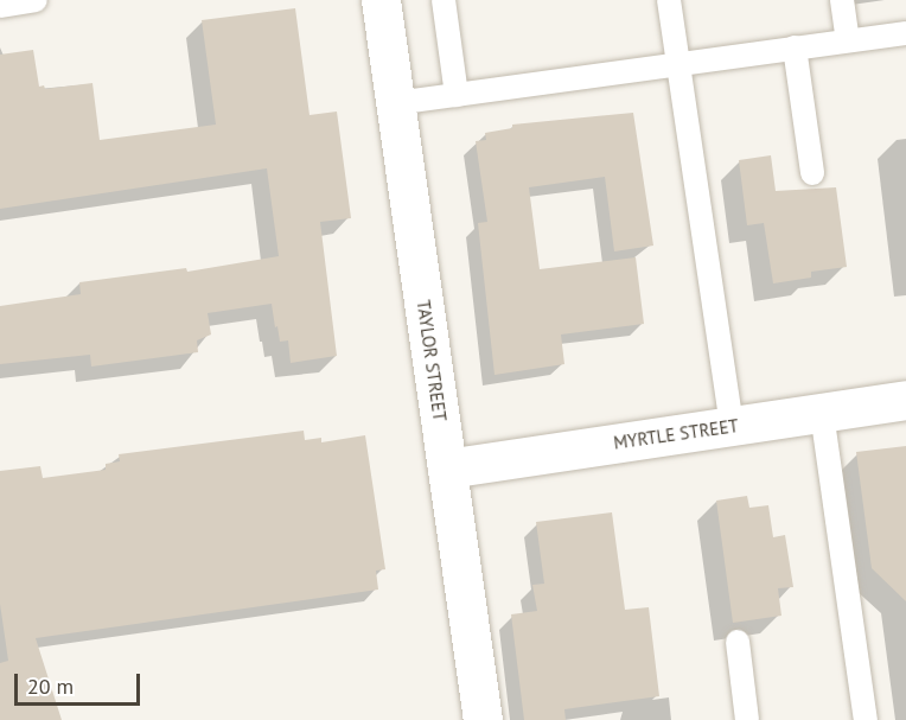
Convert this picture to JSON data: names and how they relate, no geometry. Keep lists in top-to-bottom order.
{
  "streets": {
    "street": ["TAYLOR STREET", "MYRTLE STREET"]
  },
  "crossings": [
    ["TAYLOR STREET", "MYRTLE STREET"]
  ],
  "scale_bar": "20 m"
}
